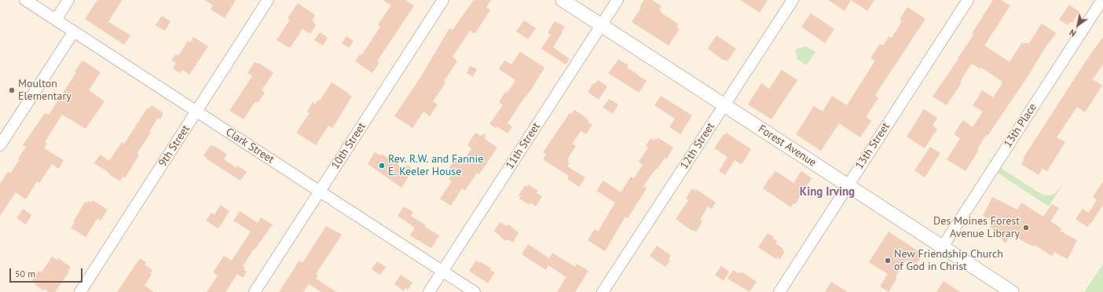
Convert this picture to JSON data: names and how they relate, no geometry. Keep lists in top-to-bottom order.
{
  "streets": {
    "street": [
      "13th Place",
      "9th Street",
      "Clark Street",
      "10th Street",
      "11th Street",
      "12th Street",
      "Forest Avenue",
      "13th Street"
    ]
  },
  "crossings": [
    ["13th Place", "Forest Avenue"],
    ["9th Street", "Clark Street"],
    ["Clark Street", "10th Street"],
    ["Clark Street", "11th Street"],
    ["11th Street", "Forest Avenue"],
    ["12th Street", "Forest Avenue"],
    ["Forest Avenue", "13th Street"]
  ],
  "districts": ["King Irving"],
  "places": [
    "Moulton Elementary",
    "Rev. R.W. and Fannie E. Keeler House",
    "Des Moines Forest Avenue Library",
    "New Friendship Church of God in Christ"
  ],
  "scale_bar": "50 m",
  "north": "bottom left"
}
